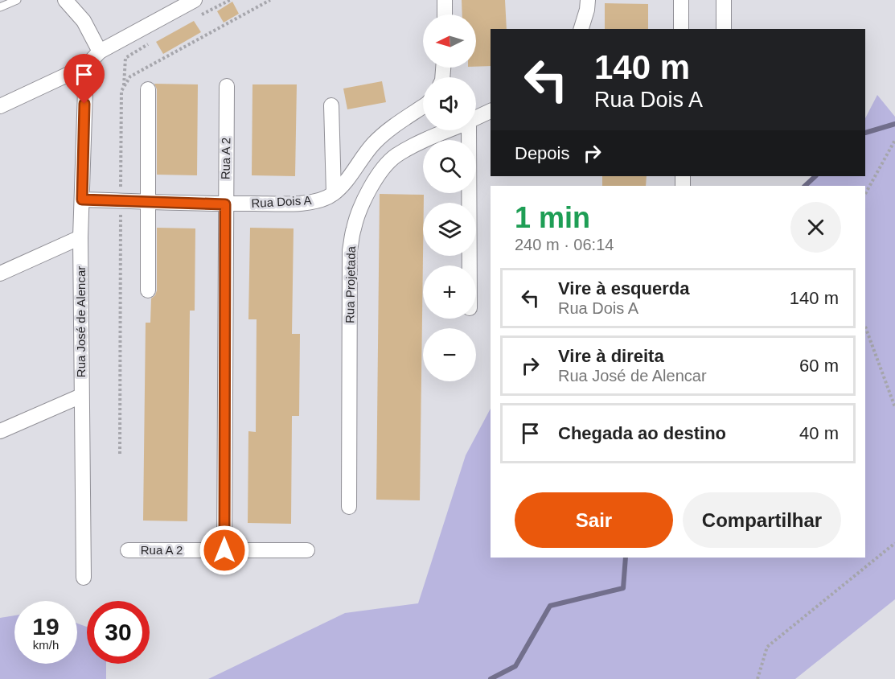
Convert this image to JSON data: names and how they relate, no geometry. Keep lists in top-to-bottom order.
{
  "streets": {
    "street": [
      "Rua A 2",
      "Rua Dois A",
      "Rua Projetada",
      "Rua José de Alencar"
    ]
  },
  "crossings": [
    ["Rua A 2", "Rua Dois A"],
    ["Rua Dois A", "Rua José de Alencar"]
  ],
  "north": "left",
  "page": {
    "map_buttons": ["+", "−"],
    "turn": ["140 m", "Rua Dois A"],
    "then": "Depois",
    "heading": ["1 min", "240 m · 06:14"],
    "list": [
      {
        "name": "Vire à esquerda",
        "note": "Rua Dois A",
        "value": "140 m"
      },
      {
        "name": "Vire à direita",
        "note": "Rua José de Alencar",
        "value": "60 m"
      },
      {
        "name": "Chegada ao destino",
        "value": "40 m"
      }
    ],
    "buttons": ["Sair", "Compartilhar"],
    "speed": "19 km/h",
    "limit": "30"
  }
}
